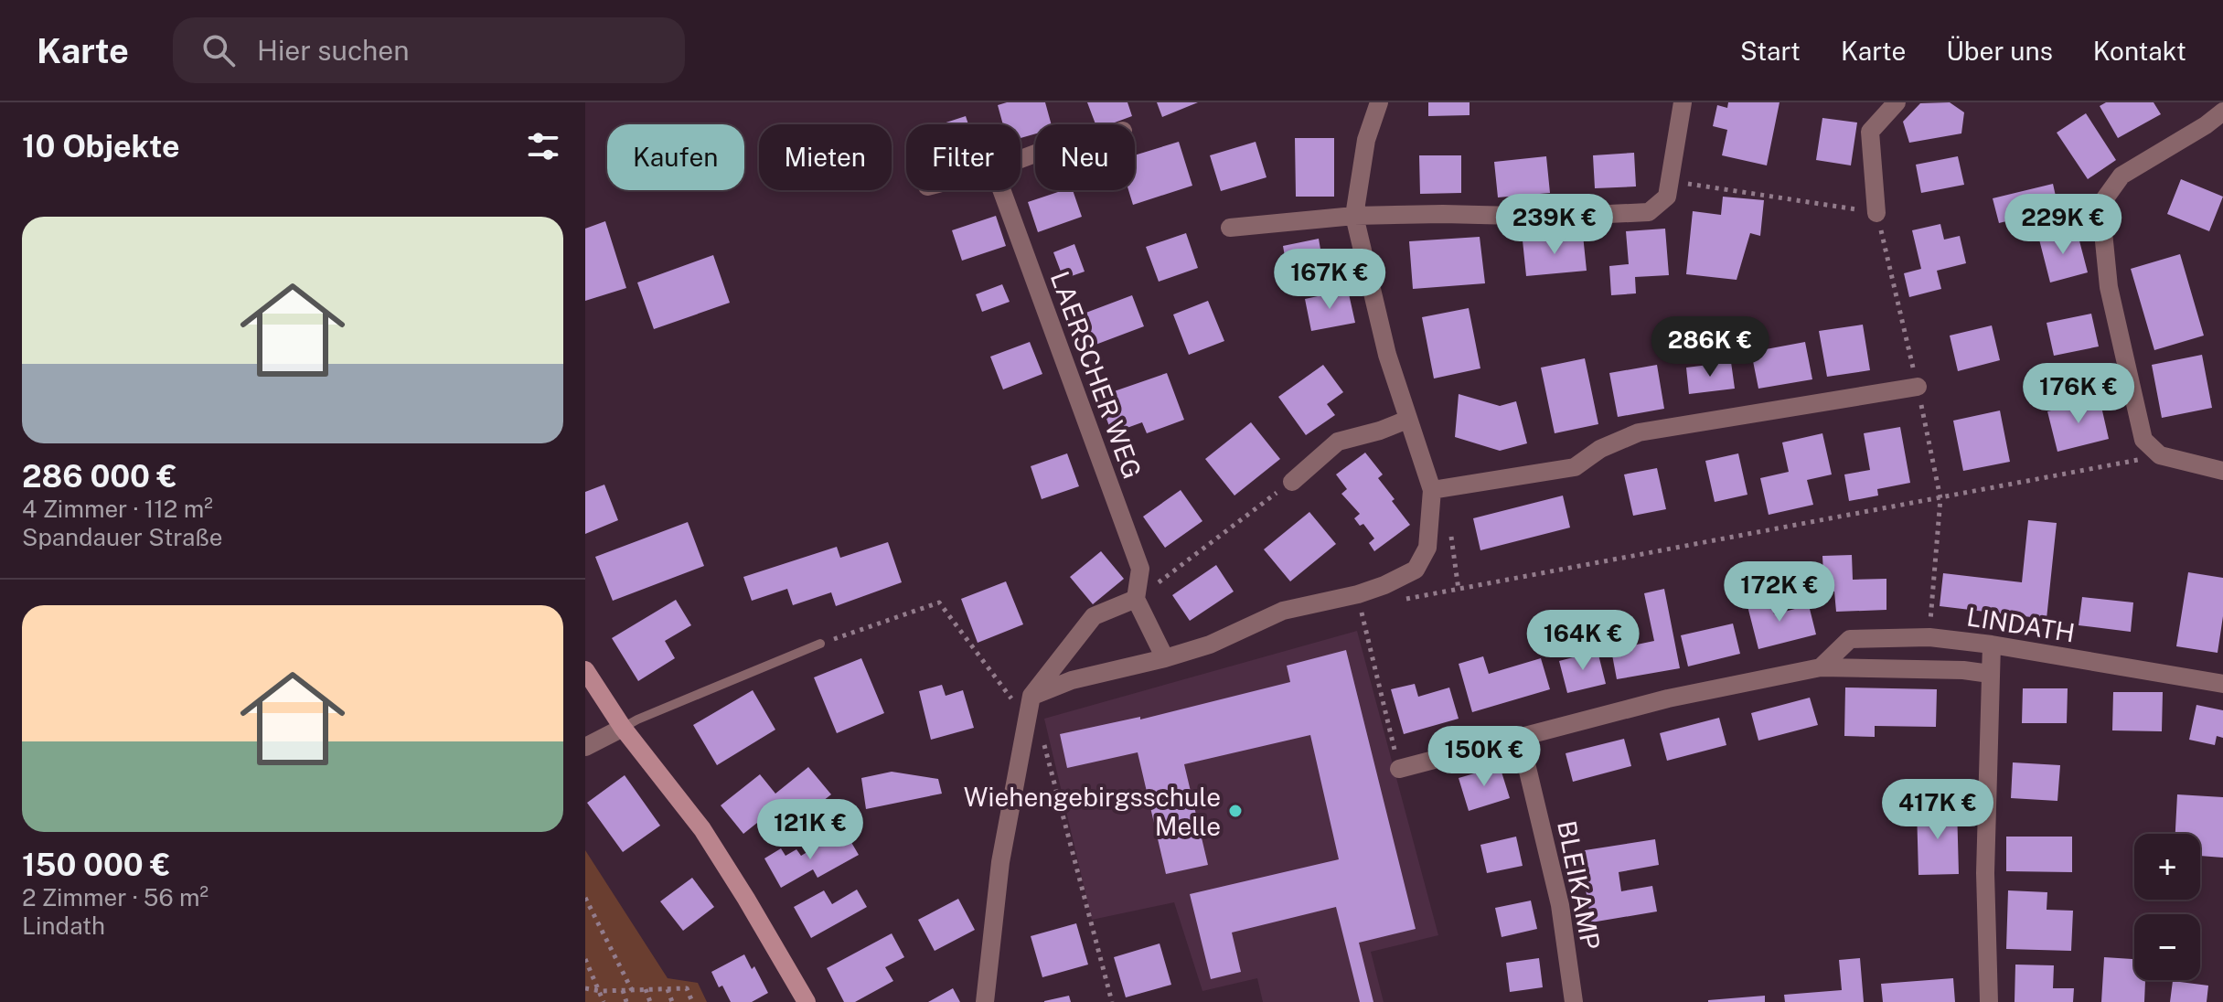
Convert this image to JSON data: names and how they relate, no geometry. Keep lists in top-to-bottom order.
{
  "streets": {
    "street": ["LAERSCHER WEG", "LINDATH", "BLEIKAMP"]
  },
  "places": ["Wiehengebirgsschule Melle"],
  "page": {
    "header": "Karte",
    "search": "Hier suchen",
    "nav": [
      "Start",
      "Karte",
      "Über uns",
      "Kontakt"
    ],
    "heading": "10 Objekte",
    "chip": [
      "Kaufen",
      "Mieten",
      "Filter",
      "Neu"
    ],
    "list": [
      {
        "name": "286 000 €",
        "note": "4 Zimmer · 112 m² · Spandauer Straße"
      },
      {
        "name": "150 000 €",
        "note": "2 Zimmer · 56 m² · Lindath"
      }
    ],
    "price": [
      "239K €",
      "229K €",
      "167K €",
      "286K €",
      "176K €",
      "172K €",
      "164K €",
      "150K €",
      "417K €",
      "121K €"
    ],
    "map_buttons": ["+", "−"]
  }
}
